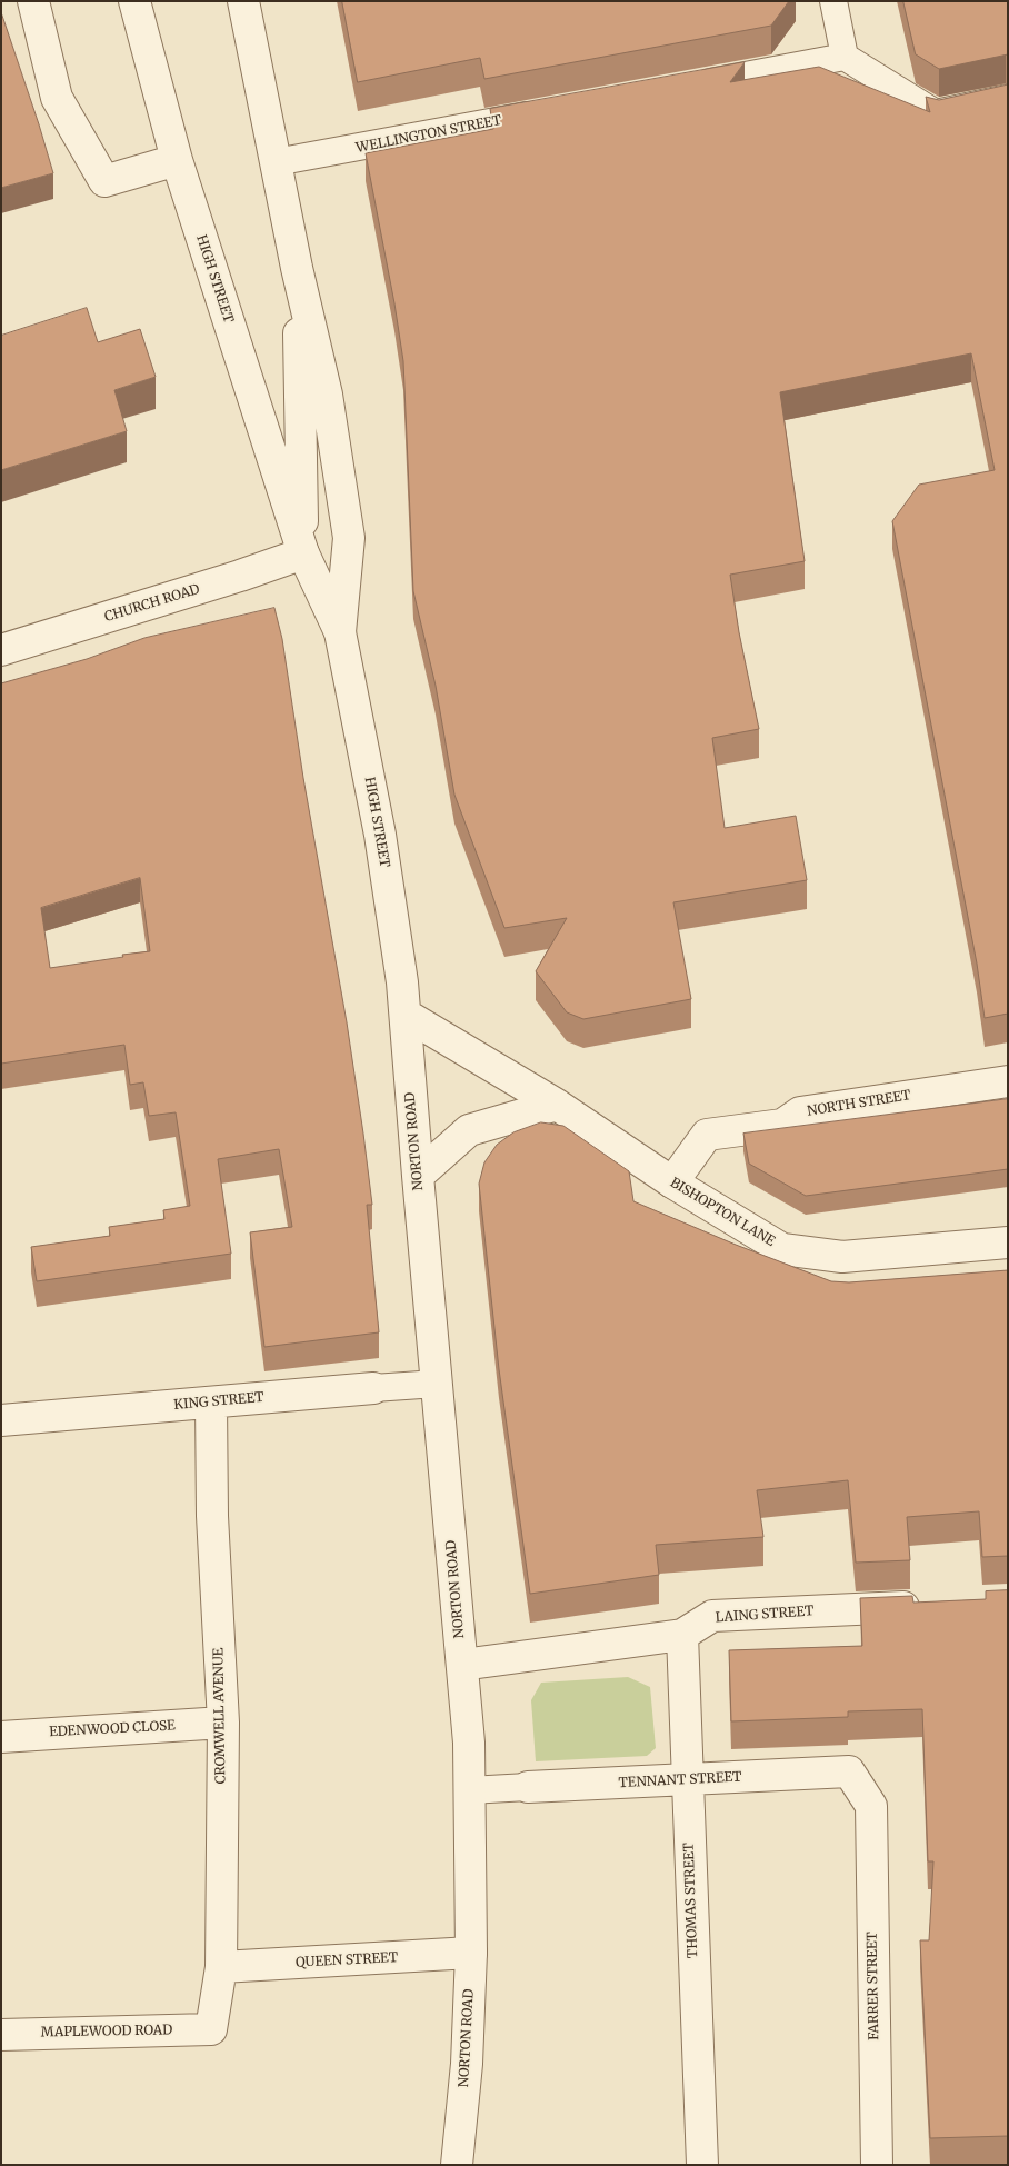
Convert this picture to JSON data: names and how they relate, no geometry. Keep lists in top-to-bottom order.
{
  "streets": {
    "street": [
      "WELLINGTON STREET",
      "HIGH STREET",
      "CHURCH ROAD",
      "NORTH STREET",
      "NORTON ROAD",
      "BISHOPTON LANE",
      "KING STREET",
      "LAING STREET",
      "CROMWELL AVENUE",
      "EDENWOOD CLOSE",
      "TENNANT STREET",
      "THOMAS STREET",
      "QUEEN STREET",
      "FARRER STREET",
      "MAPLEWOOD ROAD"
    ]
  },
  "crossings": [
    ["WELLINGTON STREET", "HIGH STREET"],
    ["HIGH STREET", "CHURCH ROAD"],
    ["HIGH STREET", "NORTON ROAD"],
    ["HIGH STREET", "BISHOPTON LANE"],
    ["NORTH STREET", "BISHOPTON LANE"],
    ["NORTON ROAD", "BISHOPTON LANE"],
    ["NORTON ROAD", "KING STREET"],
    ["NORTON ROAD", "LAING STREET"],
    ["NORTON ROAD", "TENNANT STREET"],
    ["NORTON ROAD", "QUEEN STREET"],
    ["KING STREET", "CROMWELL AVENUE"],
    ["LAING STREET", "THOMAS STREET"],
    ["CROMWELL AVENUE", "EDENWOOD CLOSE"],
    ["CROMWELL AVENUE", "QUEEN STREET"],
    ["CROMWELL AVENUE", "MAPLEWOOD ROAD"],
    ["TENNANT STREET", "THOMAS STREET"],
    ["TENNANT STREET", "FARRER STREET"]
  ]
}
